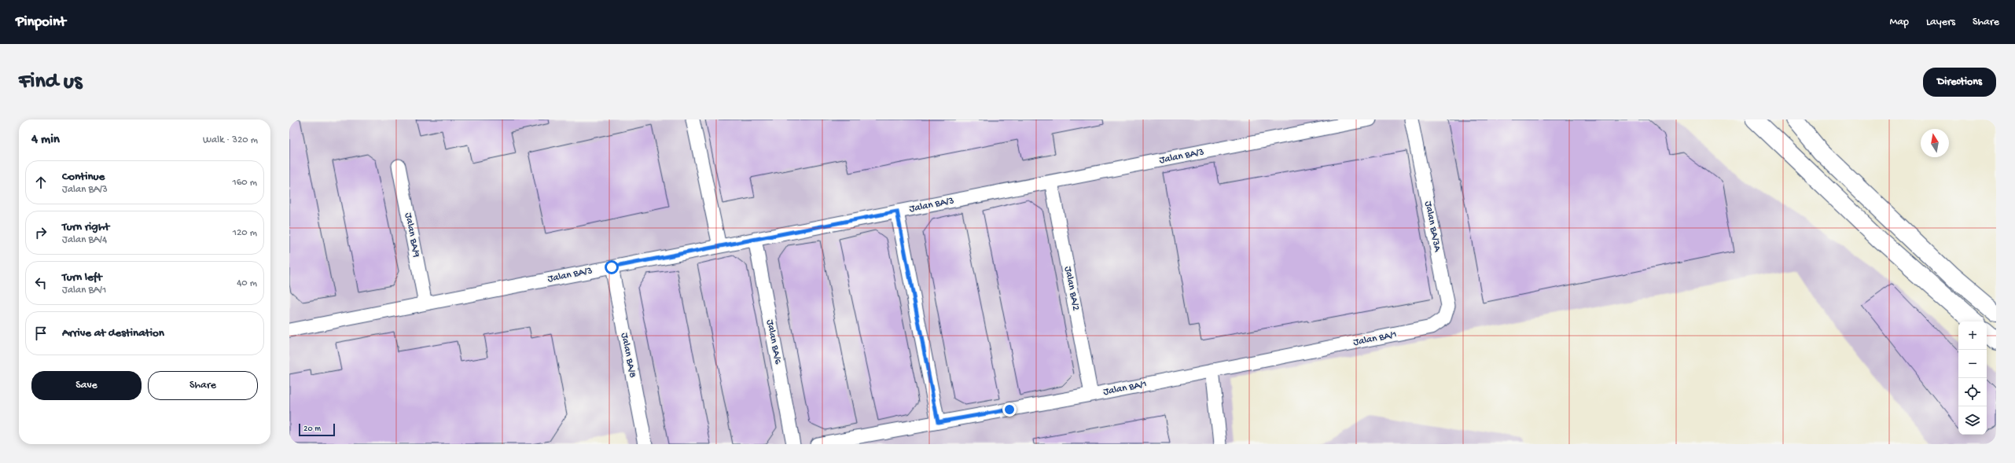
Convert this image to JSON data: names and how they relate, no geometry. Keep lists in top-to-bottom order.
{
  "streets": {
    "street": [
      "Jalan BA/3",
      "Jalan BA/3A",
      "Jalan BA/9",
      "Jalan BA/2",
      "Jalan BA/1",
      "Jalan BA/6",
      "Jalan BA/8"
    ]
  },
  "crossings": [
    ["Jalan BA/3", "Jalan BA/9"],
    ["Jalan BA/3", "Jalan BA/2"],
    ["Jalan BA/3", "Jalan BA/6"],
    ["Jalan BA/3", "Jalan BA/8"],
    ["Jalan BA/3A", "Jalan BA/1"],
    ["Jalan BA/2", "Jalan BA/1"]
  ],
  "scale_bar": "20 m",
  "north": "top",
  "page": {
    "header": "Pinpoint",
    "nav": ["Map", "Layers", "Share"],
    "buttons": [
      "Directions",
      ["Save", "Share"]
    ],
    "title": "Find us",
    "heading": ["4 min", "Walk · 320 m"],
    "list": [
      ["Continue", "Jalan BA/3", "160 m"],
      ["Turn right", "Jalan BA/4", "120 m"],
      ["Turn left", "Jalan BA/1", "40 m"],
      "Arrive at destination"
    ],
    "map_buttons": ["+", "−"],
    "scale": "20 m"
  }
}
